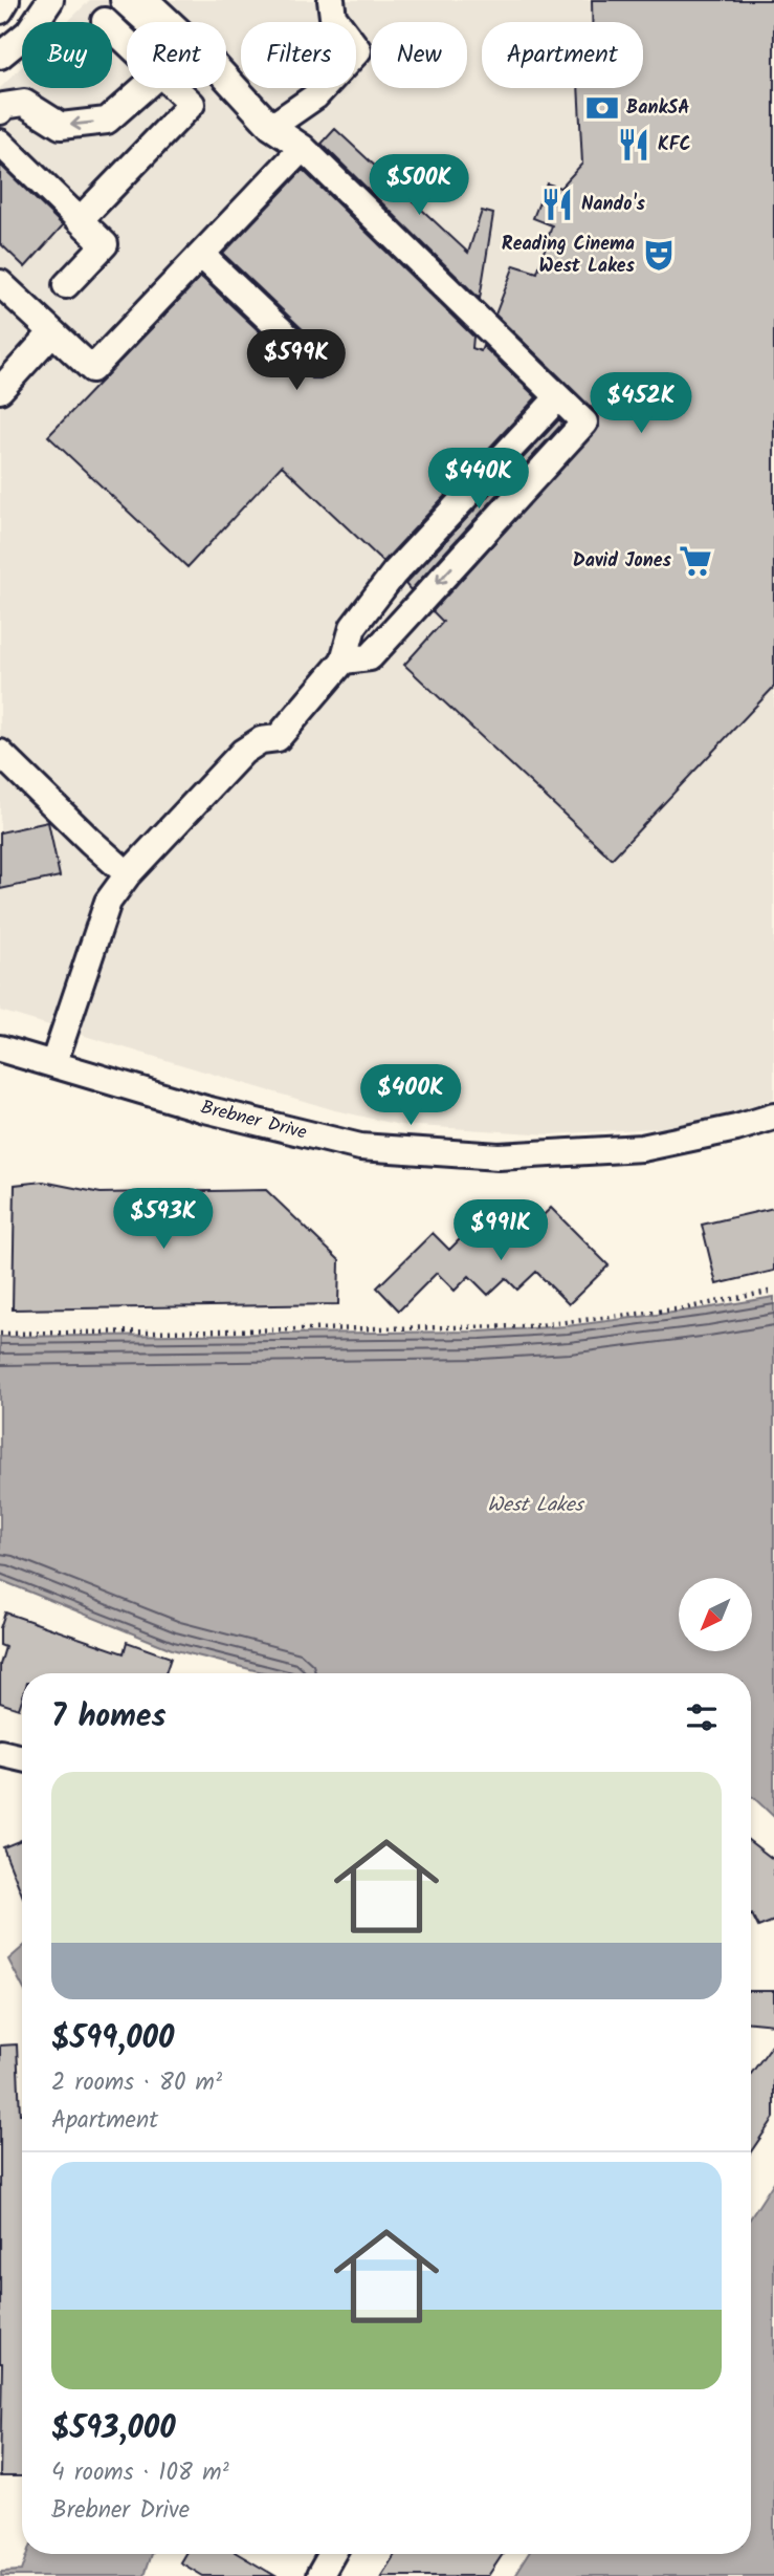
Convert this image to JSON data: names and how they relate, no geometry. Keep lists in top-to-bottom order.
{
  "streets": {
    "street": ["Brebner Drive"]
  },
  "water": ["West Lakes"],
  "places": {
    "bank": ["BankSA"],
    "restaurant": ["KFC", "Nando's"],
    "theatre": ["Reading Cinema West Lakes"],
    "supermarket": ["David Jones"]
  },
  "north": "bottom left",
  "page": {
    "chip": [
      "Buy",
      "Rent",
      "Filters",
      "New",
      "Apartment"
    ],
    "price": [
      "$500K",
      "$599K",
      "$452K",
      "$440K",
      "$400K",
      "$593K",
      "$991K"
    ],
    "heading": "7 homes",
    "list": [
      {
        "name": "$599,000",
        "note": "2 rooms · 80 m² · Apartment"
      },
      {
        "name": "$593,000",
        "note": "4 rooms · 108 m² · Brebner Drive"
      }
    ]
  }
}
